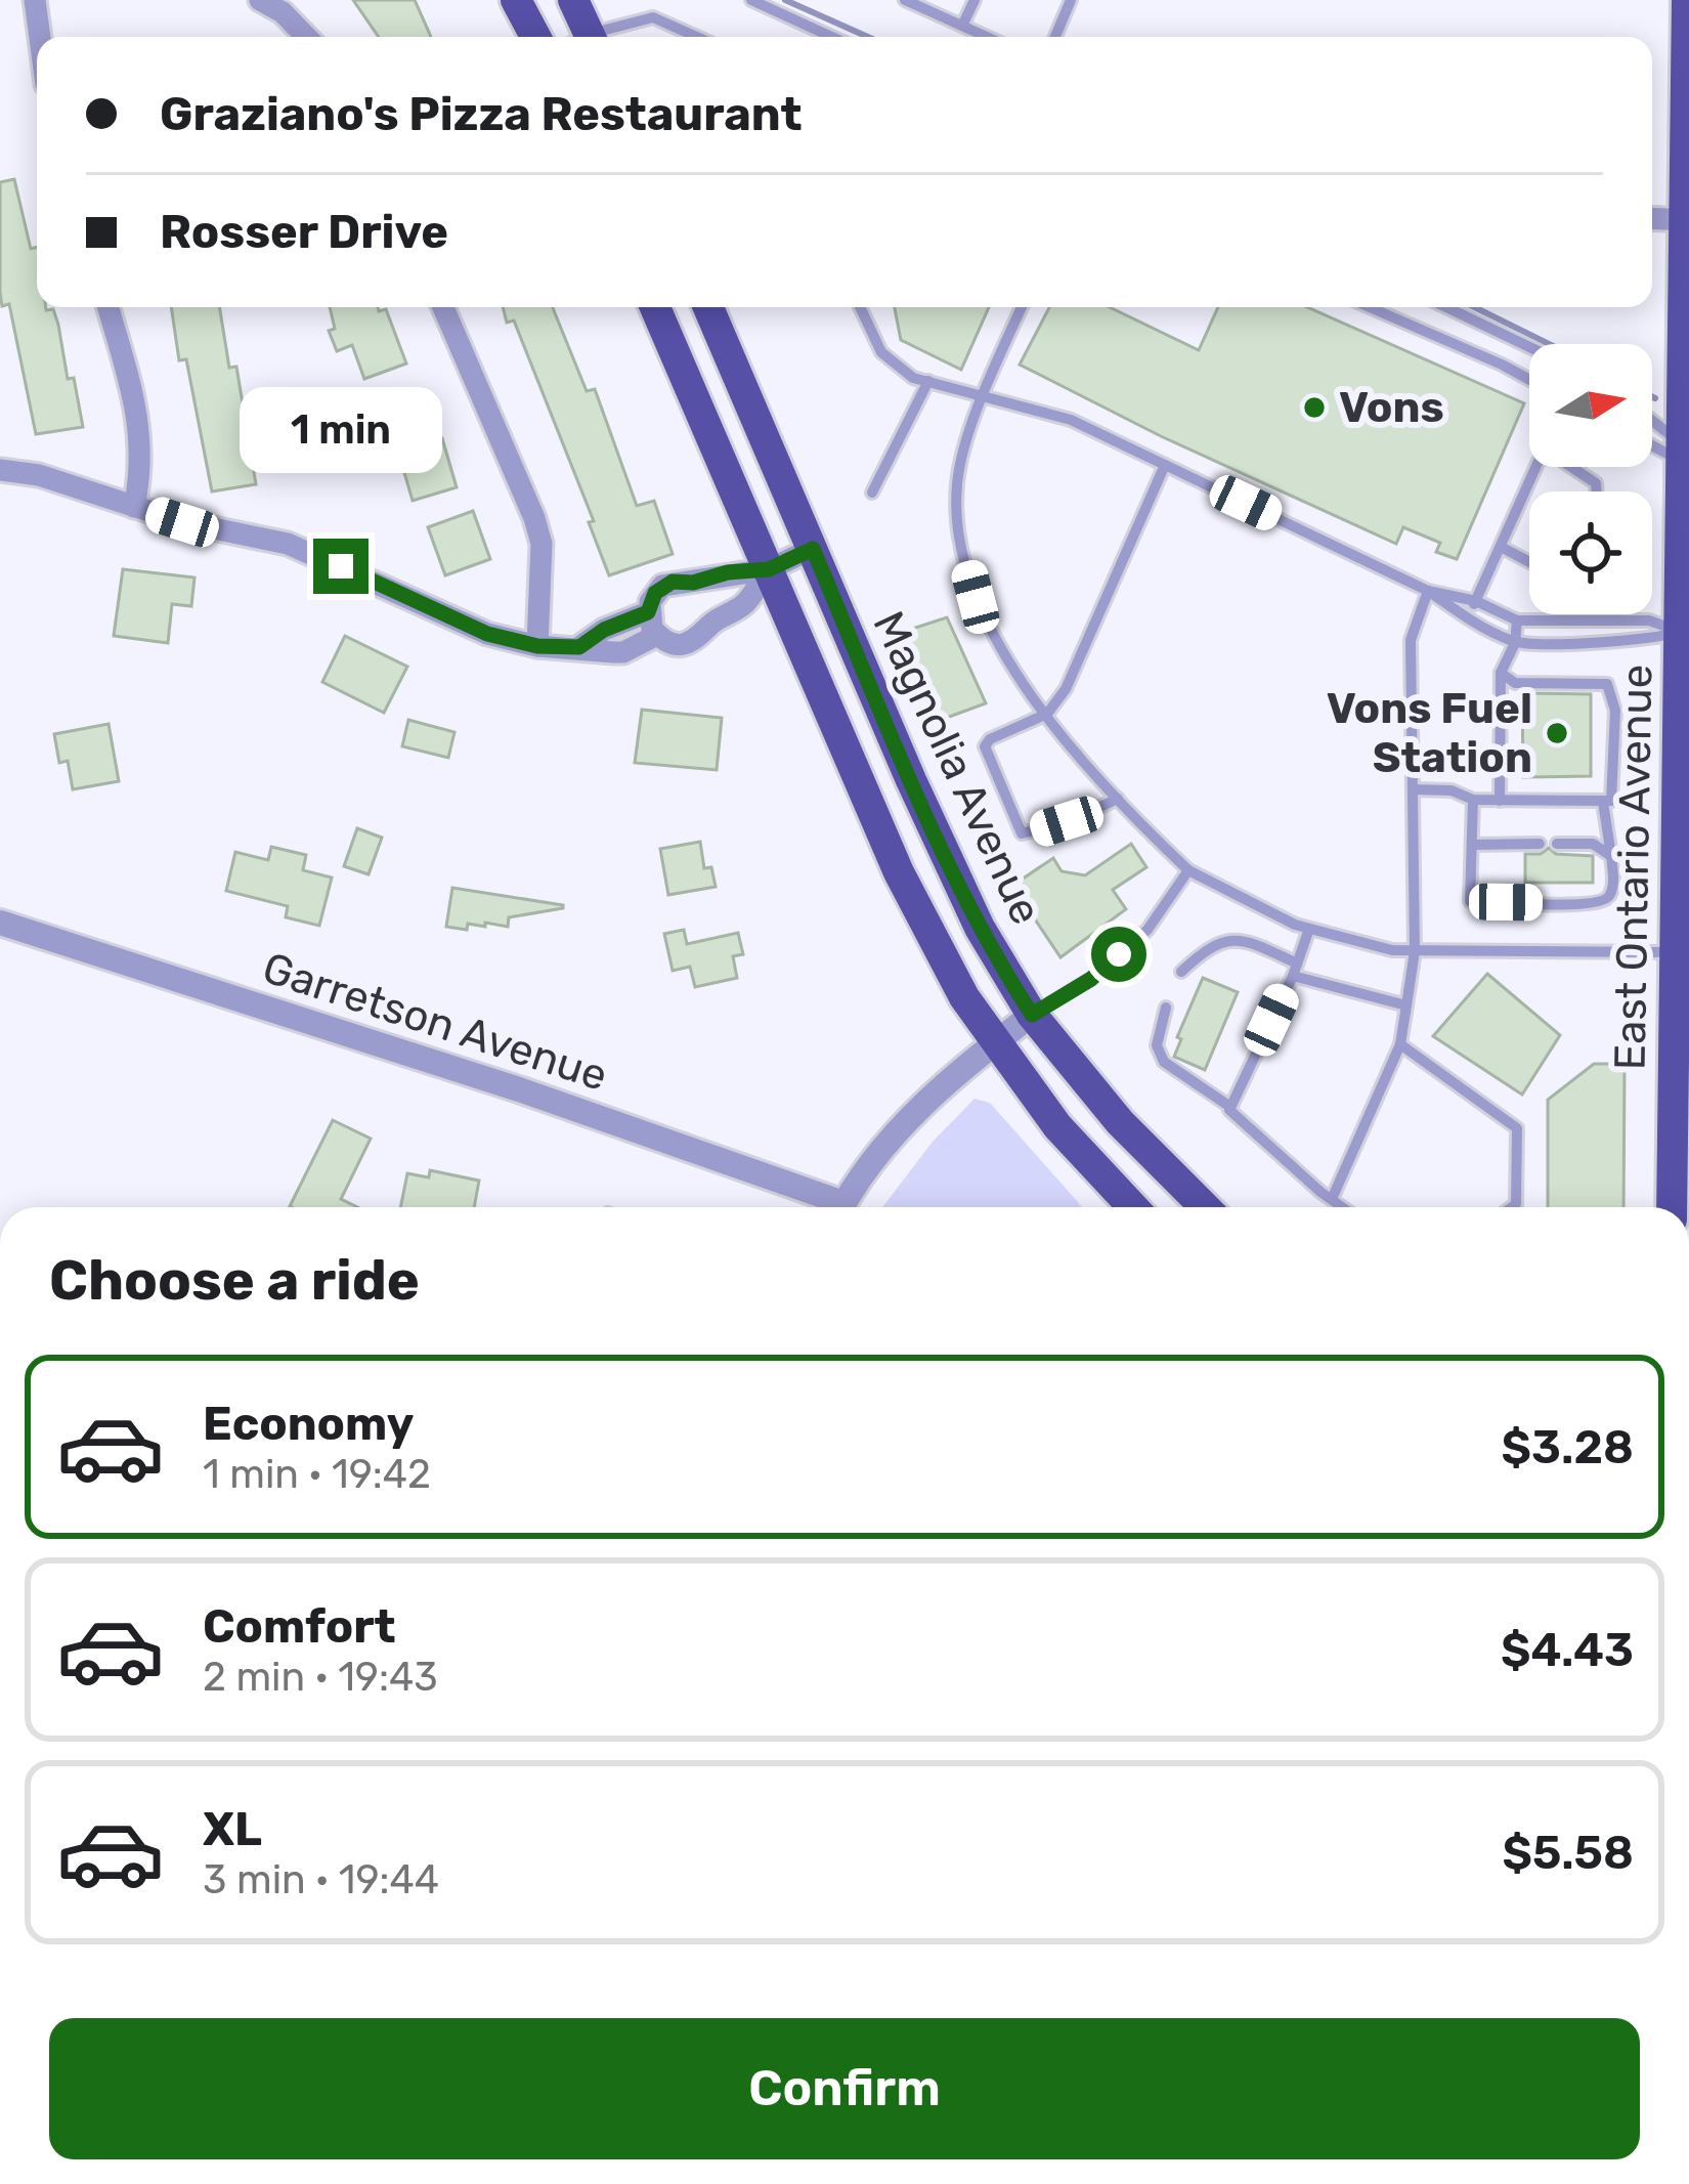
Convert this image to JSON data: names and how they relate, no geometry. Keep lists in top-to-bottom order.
{
  "streets": {
    "main road": ["Magnolia Avenue", "East Ontario Avenue"],
    "street": ["Garretson Avenue"]
  },
  "places": ["Vons", "Vons Fuel Station"],
  "north": "right",
  "page": {
    "banner": ["Graziano's Pizza Restaurant", "Rosser Drive"],
    "bubble": "1 min",
    "heading": "Choose a ride",
    "list": [
      {
        "name": "Economy",
        "note": "1 min · 19:42",
        "value": "$3.28"
      },
      {
        "name": "Comfort",
        "note": "2 min · 19:43",
        "value": "$4.43"
      },
      {
        "name": "XL",
        "note": "3 min · 19:44",
        "value": "$5.58"
      }
    ],
    "buttons": "Confirm"
  }
}
